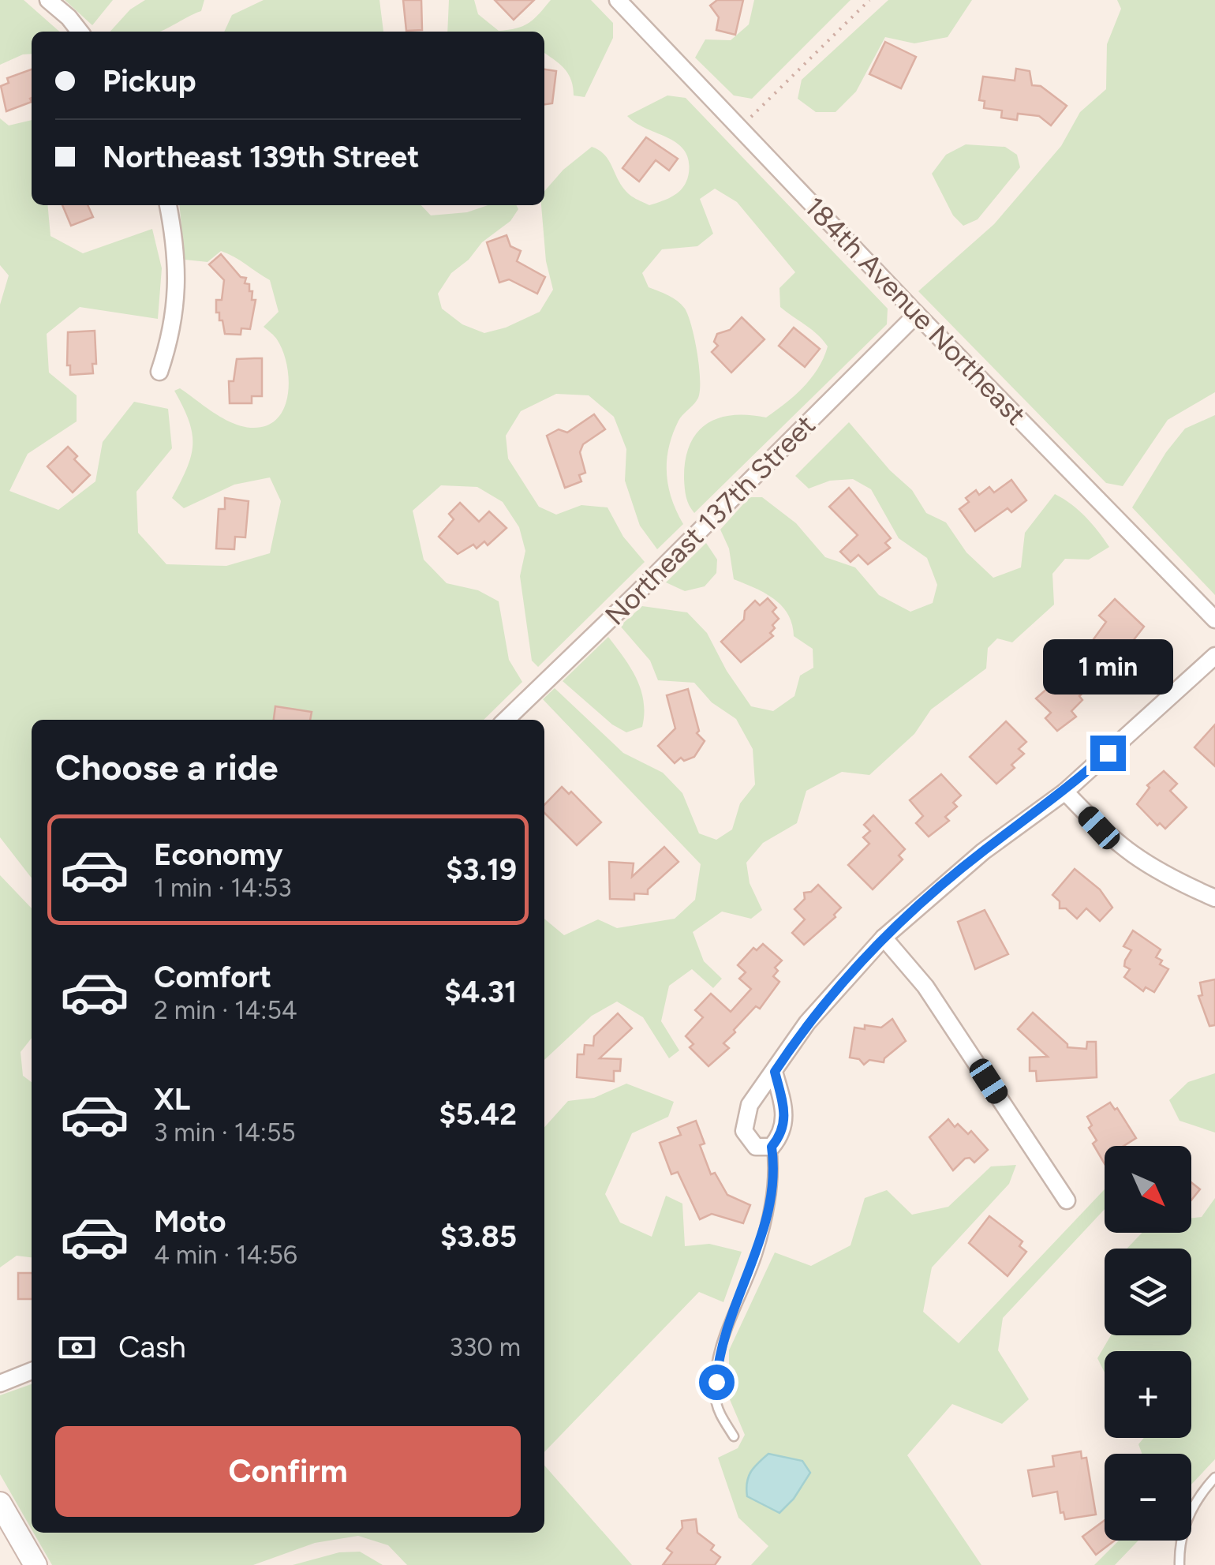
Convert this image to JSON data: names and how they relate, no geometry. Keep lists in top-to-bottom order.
{
  "streets": {
    "street": ["184th Avenue Northeast", "Northeast 137th Street"]
  },
  "crossings": [
    ["184th Avenue Northeast", "Northeast 137th Street"]
  ],
  "north": "bottom right",
  "page": {
    "banner": ["Pickup", "Northeast 139th Street"],
    "bubble": "1 min",
    "heading": "Choose a ride",
    "list": [
      {
        "name": "Economy",
        "note": "1 min · 14:53",
        "value": "$3.19"
      },
      {
        "name": "Comfort",
        "note": "2 min · 14:54",
        "value": "$4.31"
      },
      {
        "name": "XL",
        "note": "3 min · 14:55",
        "value": "$5.42"
      },
      {
        "name": "Moto",
        "note": "4 min · 14:56",
        "value": "$3.85"
      }
    ],
    "map_buttons": ["+", "−"],
    "pay": ["Cash", "330 m"],
    "buttons": "Confirm"
  }
}
